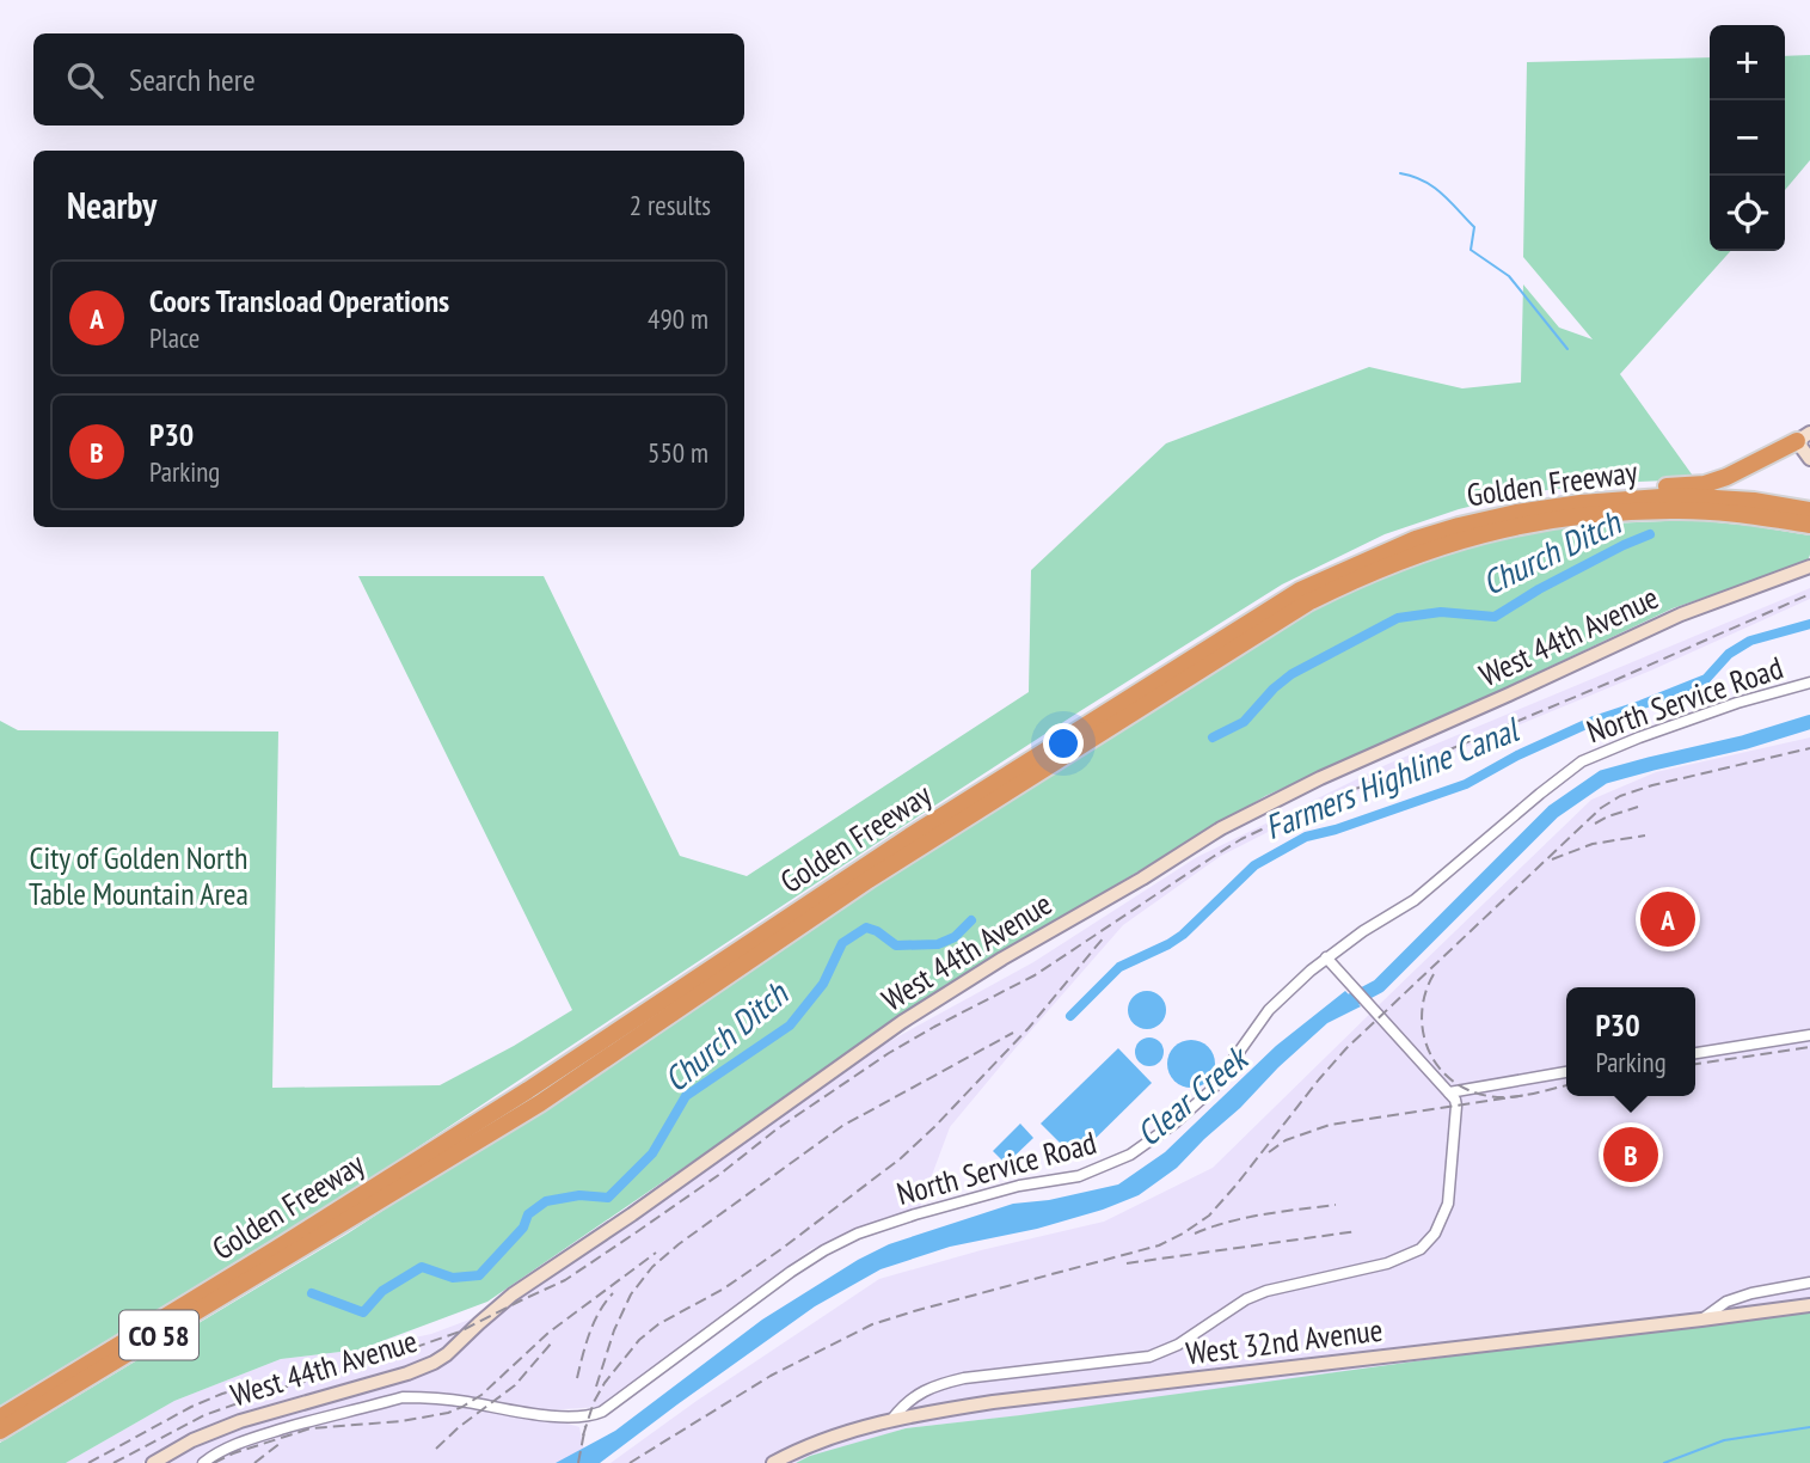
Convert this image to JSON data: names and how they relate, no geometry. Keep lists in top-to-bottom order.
{
  "streets": {
    "highway": ["Golden Freeway", "CO 58"],
    "street": ["West 44th Avenue", "North Service Road", "West 32nd Avenue"]
  },
  "water": ["Church Ditch", "Farmers Highline Canal", "Clear Creek"],
  "parks": ["City of Golden North Table Mountain Area"],
  "page": {
    "map_buttons": ["+", "−"],
    "search": "Search here",
    "heading": ["Nearby", "2 results"],
    "list": [
      {
        "mark": "A",
        "name": "Coors Transload Operations",
        "note": "Place",
        "value": "490 m"
      },
      {
        "mark": "B",
        "name": "P30",
        "note": "Parking",
        "value": "550 m"
      }
    ],
    "pins": ["A", "B"],
    "popup": ["P30", "Parking"]
  }
}
